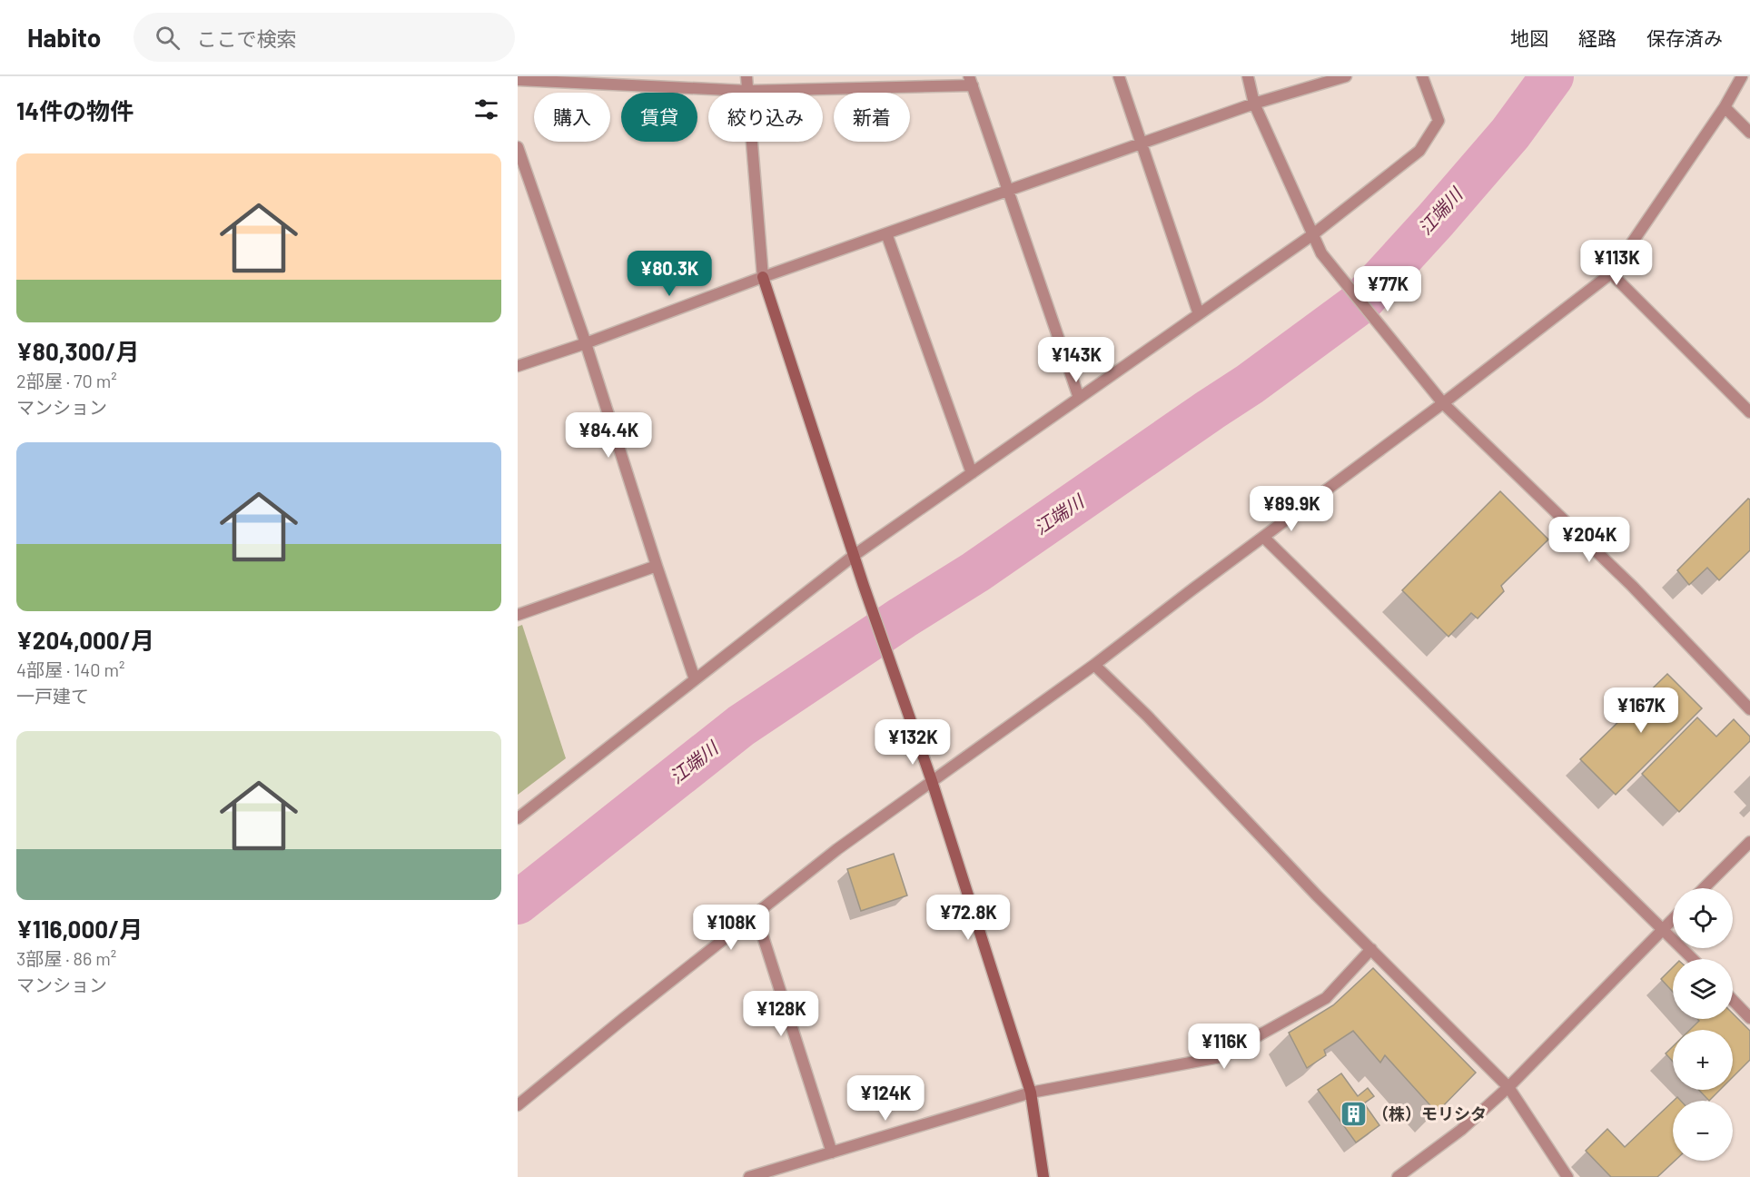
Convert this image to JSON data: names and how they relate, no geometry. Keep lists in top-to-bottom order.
{
  "water": ["江端川"],
  "places": {
    "building": ["（株）モリシタ"]
  },
  "page": {
    "header": "Habito",
    "search": "ここで検索",
    "nav": ["地図", "経路", "保存済み"],
    "heading": "14件の物件",
    "chip": [
      "購入",
      "賃貸",
      "絞り込み",
      "新着"
    ],
    "list": [
      {
        "name": "¥80,300/月",
        "note": "2部屋 · 70 m² · マンション"
      },
      {
        "name": "¥204,000/月",
        "note": "4部屋 · 140 m² · 一戸建て"
      },
      {
        "name": "¥116,000/月",
        "note": "3部屋 · 86 m² · マンション"
      }
    ],
    "price": [
      "¥113K",
      "¥80.3K",
      "¥77K",
      "¥143K",
      "¥84.4K",
      "¥89.9K",
      "¥204K",
      "¥167K",
      "¥132K",
      "¥72.8K",
      "¥108K",
      "¥128K",
      "¥116K",
      "¥124K"
    ],
    "map_buttons": ["+", "−"]
  }
}
